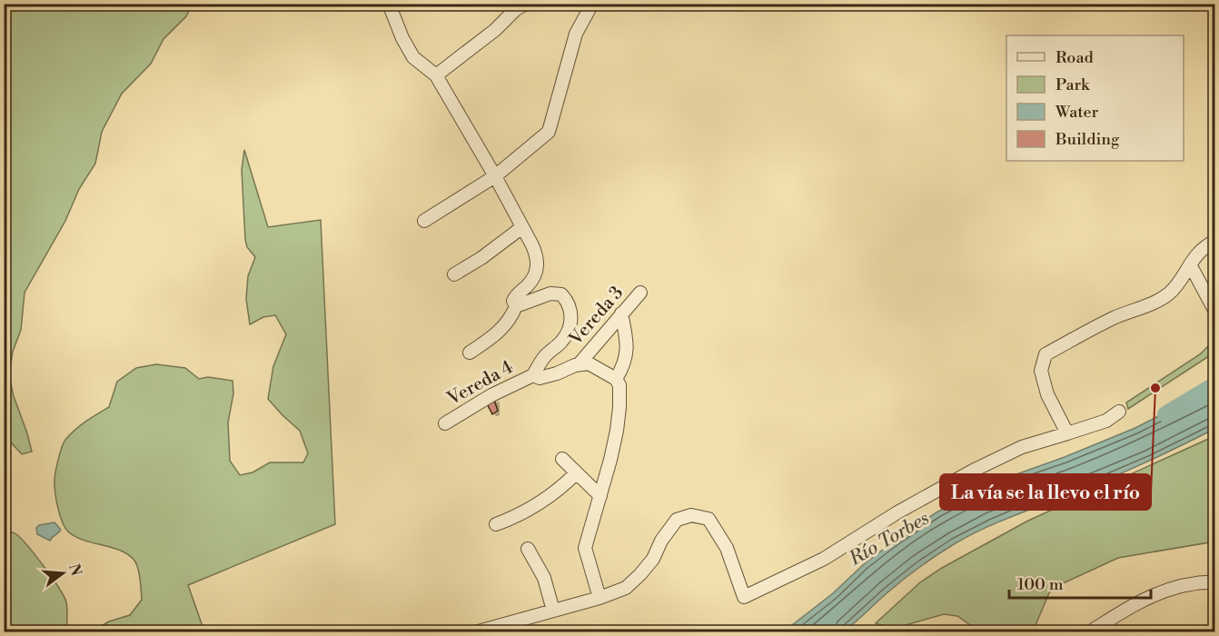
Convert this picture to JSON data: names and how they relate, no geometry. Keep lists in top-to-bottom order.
{
  "streets": {
    "street": ["Vereda 3", "Vereda 4"]
  },
  "water": ["Río Torbes"],
  "places": ["La vía se la llevo el río"],
  "legend": [
    "Road",
    "Park",
    "Water",
    "Building"
  ],
  "scale_bar": "100 m",
  "north": "right"
}
